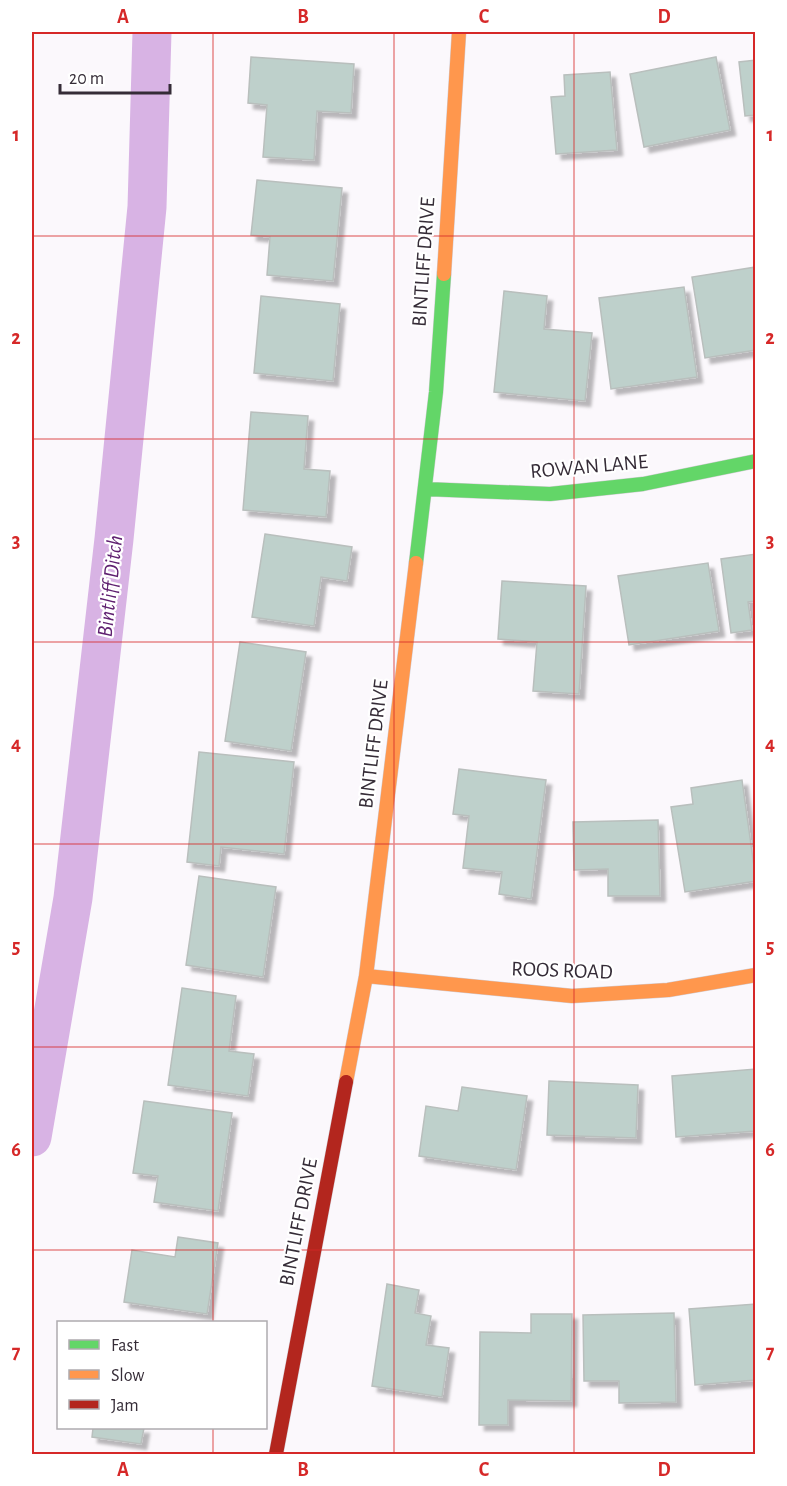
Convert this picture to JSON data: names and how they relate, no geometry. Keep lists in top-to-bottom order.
{
  "streets": {
    "street": ["BINTLIFF DRIVE", "ROWAN LANE", "ROOS ROAD"]
  },
  "crossings": [
    ["BINTLIFF DRIVE", "ROWAN LANE"],
    ["BINTLIFF DRIVE", "ROOS ROAD"]
  ],
  "water": ["Bintliff Ditch"],
  "legend": ["Fast", "Slow", "Jam"],
  "scale_bar": "20 m",
  "grid": {
    "columns": [
      "A",
      "B",
      "C",
      "D"
    ],
    "rows": [
      "1",
      "2",
      "3",
      "4",
      "5",
      "6",
      "7"
    ]
  }
}
